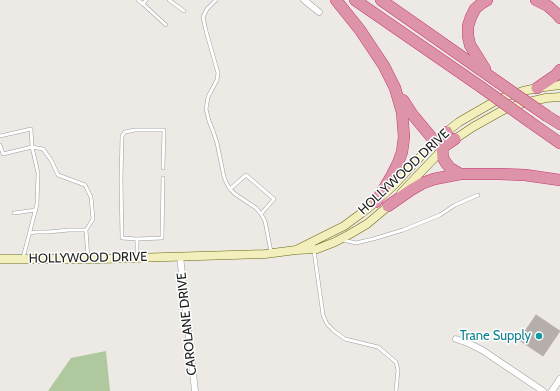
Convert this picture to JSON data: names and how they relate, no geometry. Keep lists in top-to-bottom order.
{
  "streets": {
    "main road": ["HOLLYWOOD DRIVE"],
    "street": ["CAROLANE DRIVE"]
  },
  "crossings": [
    ["HOLLYWOOD DRIVE", "CAROLANE DRIVE"]
  ],
  "places": ["Trane Supply"]
}
